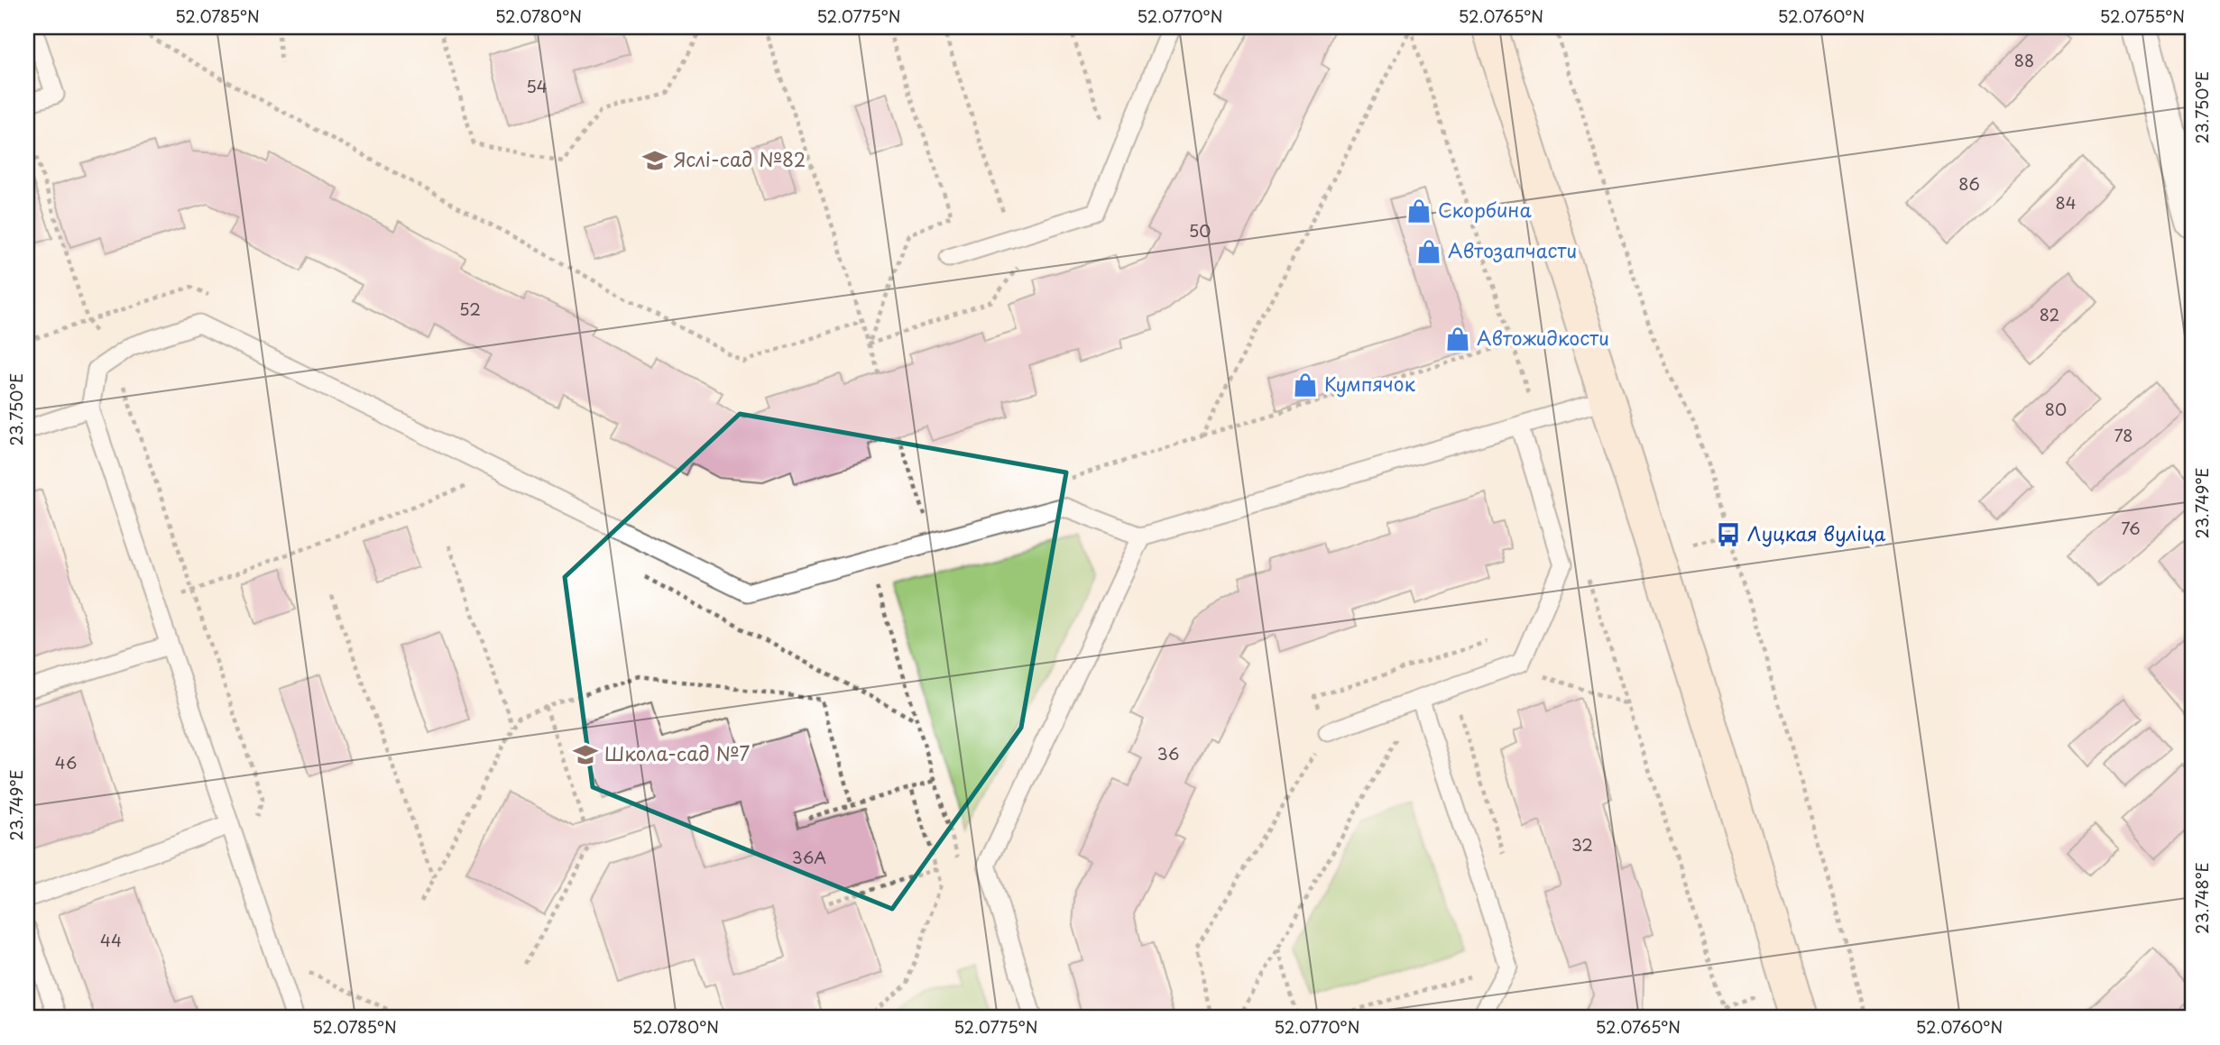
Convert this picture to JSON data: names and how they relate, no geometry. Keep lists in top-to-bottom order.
{
  "places": {
    "school or university": ["Яслі-сад №82", "Школа-сад №7"],
    "shop": [
      "Скорбина",
      "Автозапчасти",
      "Автожидкости",
      "Кумпячок"
    ],
    "bus stop": ["Луцкая вуліца"]
  },
  "house_numbers": [
    "88",
    "54",
    "86",
    "84",
    "50",
    "52",
    "82",
    "80",
    "78",
    "76",
    "36",
    "46",
    "32",
    "36А",
    "44"
  ],
  "coordinates": [
    "52.0785°N",
    "52.0780°N",
    "52.0775°N",
    "52.0770°N",
    "52.0765°N",
    "52.0760°N",
    "52.0755°N",
    "23.750°E",
    "23.749°E",
    "23.748°E"
  ]
}
